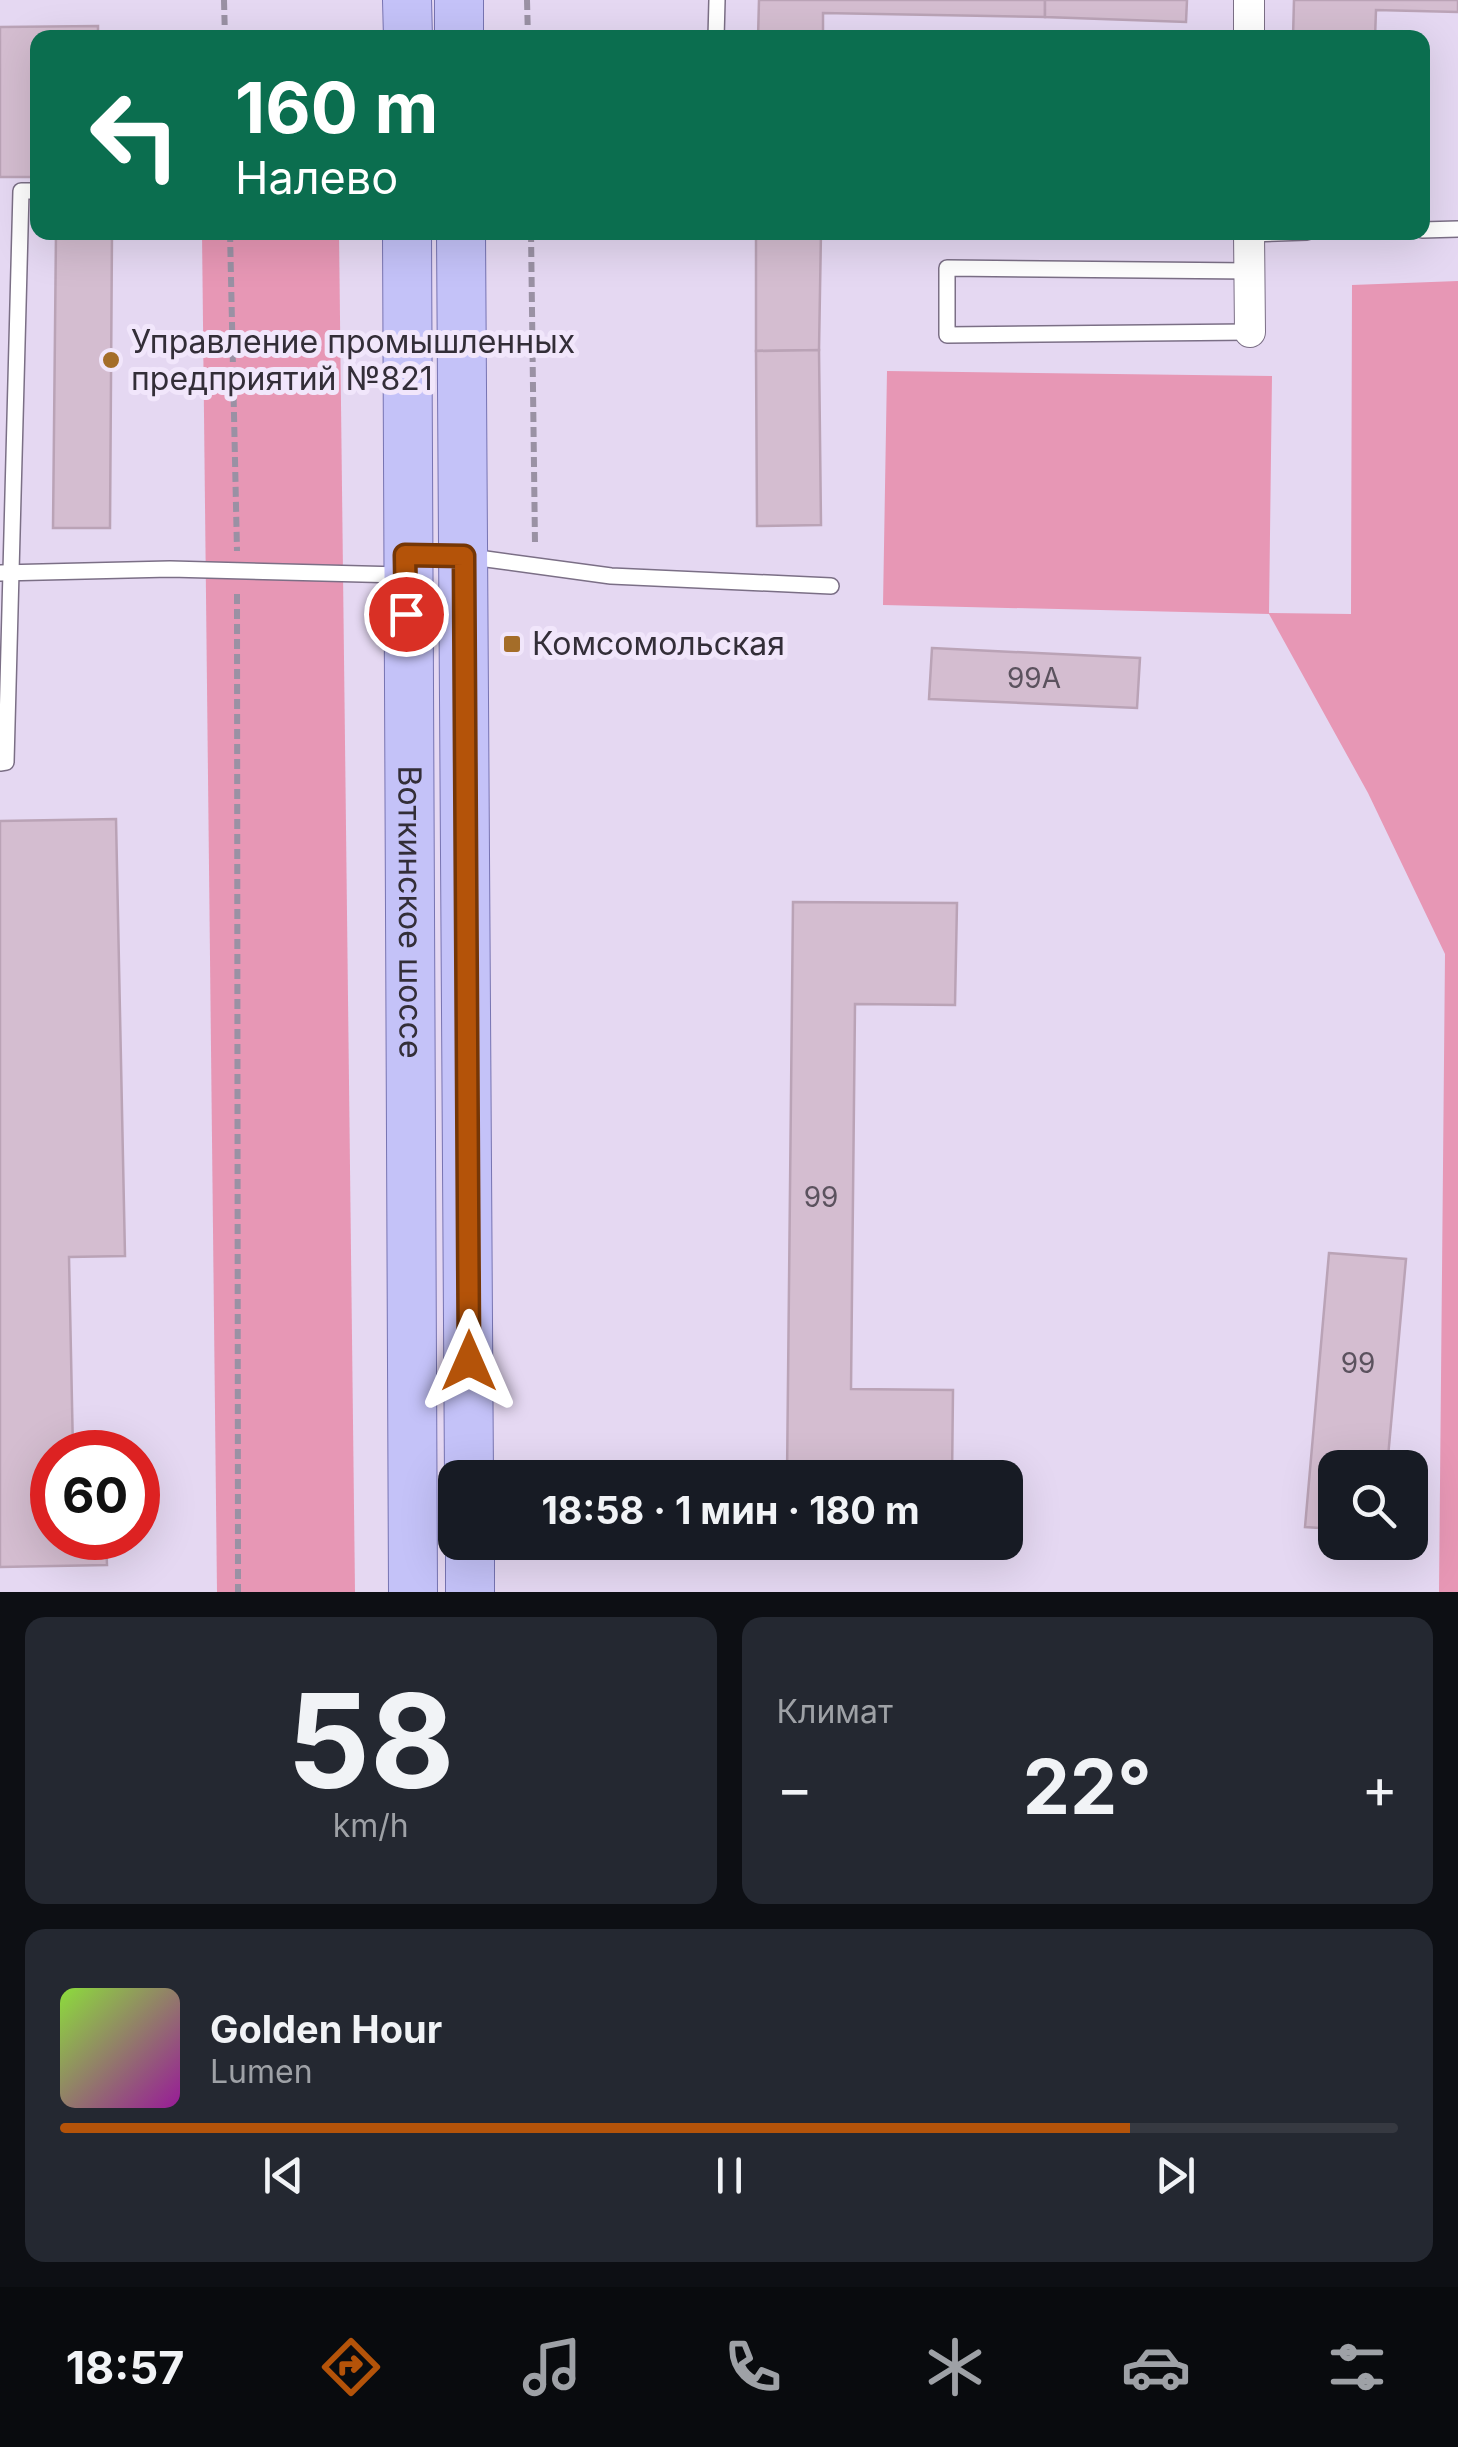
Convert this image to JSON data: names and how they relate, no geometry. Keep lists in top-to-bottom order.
{
  "streets": {
    "main road": ["Воткинское шоссе"]
  },
  "places": {
    "other": ["Управление промышленных предприятий №821"],
    "transit": ["Комсомольская"]
  },
  "house_numbers": ["99А", "99", "99"],
  "page": {
    "turn": ["160 m", "Налево"],
    "limit": "60",
    "trip": "18:58 · 1 мин · 180 m",
    "tile": [
      ["58", "km/h"],
      "Климат"
    ],
    "heat": ["−", "22°", "+"],
    "song": ["Golden Hour", "Lumen"],
    "tabs": "18:57"
  }
}
